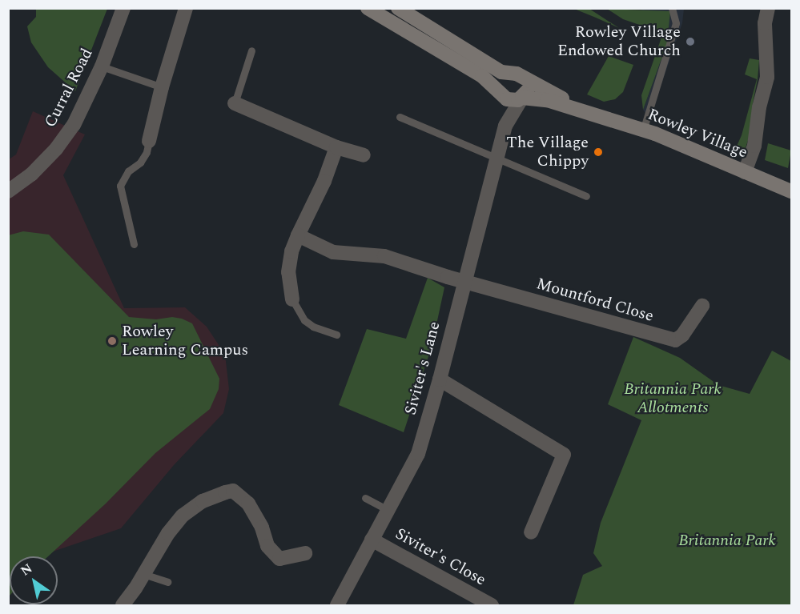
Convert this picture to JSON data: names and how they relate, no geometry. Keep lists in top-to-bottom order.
{
  "streets": {
    "main road": ["Rowley Village"],
    "street": [
      "Curral Road",
      "Mountford Close",
      "Siviter's Lane",
      "Siviter's Close"
    ]
  },
  "crossings": [
    ["Rowley Village", "Siviter's Lane"],
    ["Mountford Close", "Siviter's Lane"],
    ["Siviter's Lane", "Siviter's Close"]
  ],
  "parks": ["Britannia Park Allotments", "Britannia Park"],
  "places": ["Rowley Village Endowed Church", "The Village Chippy", "Rowley Learning Campus"],
  "north": "top left"
}
